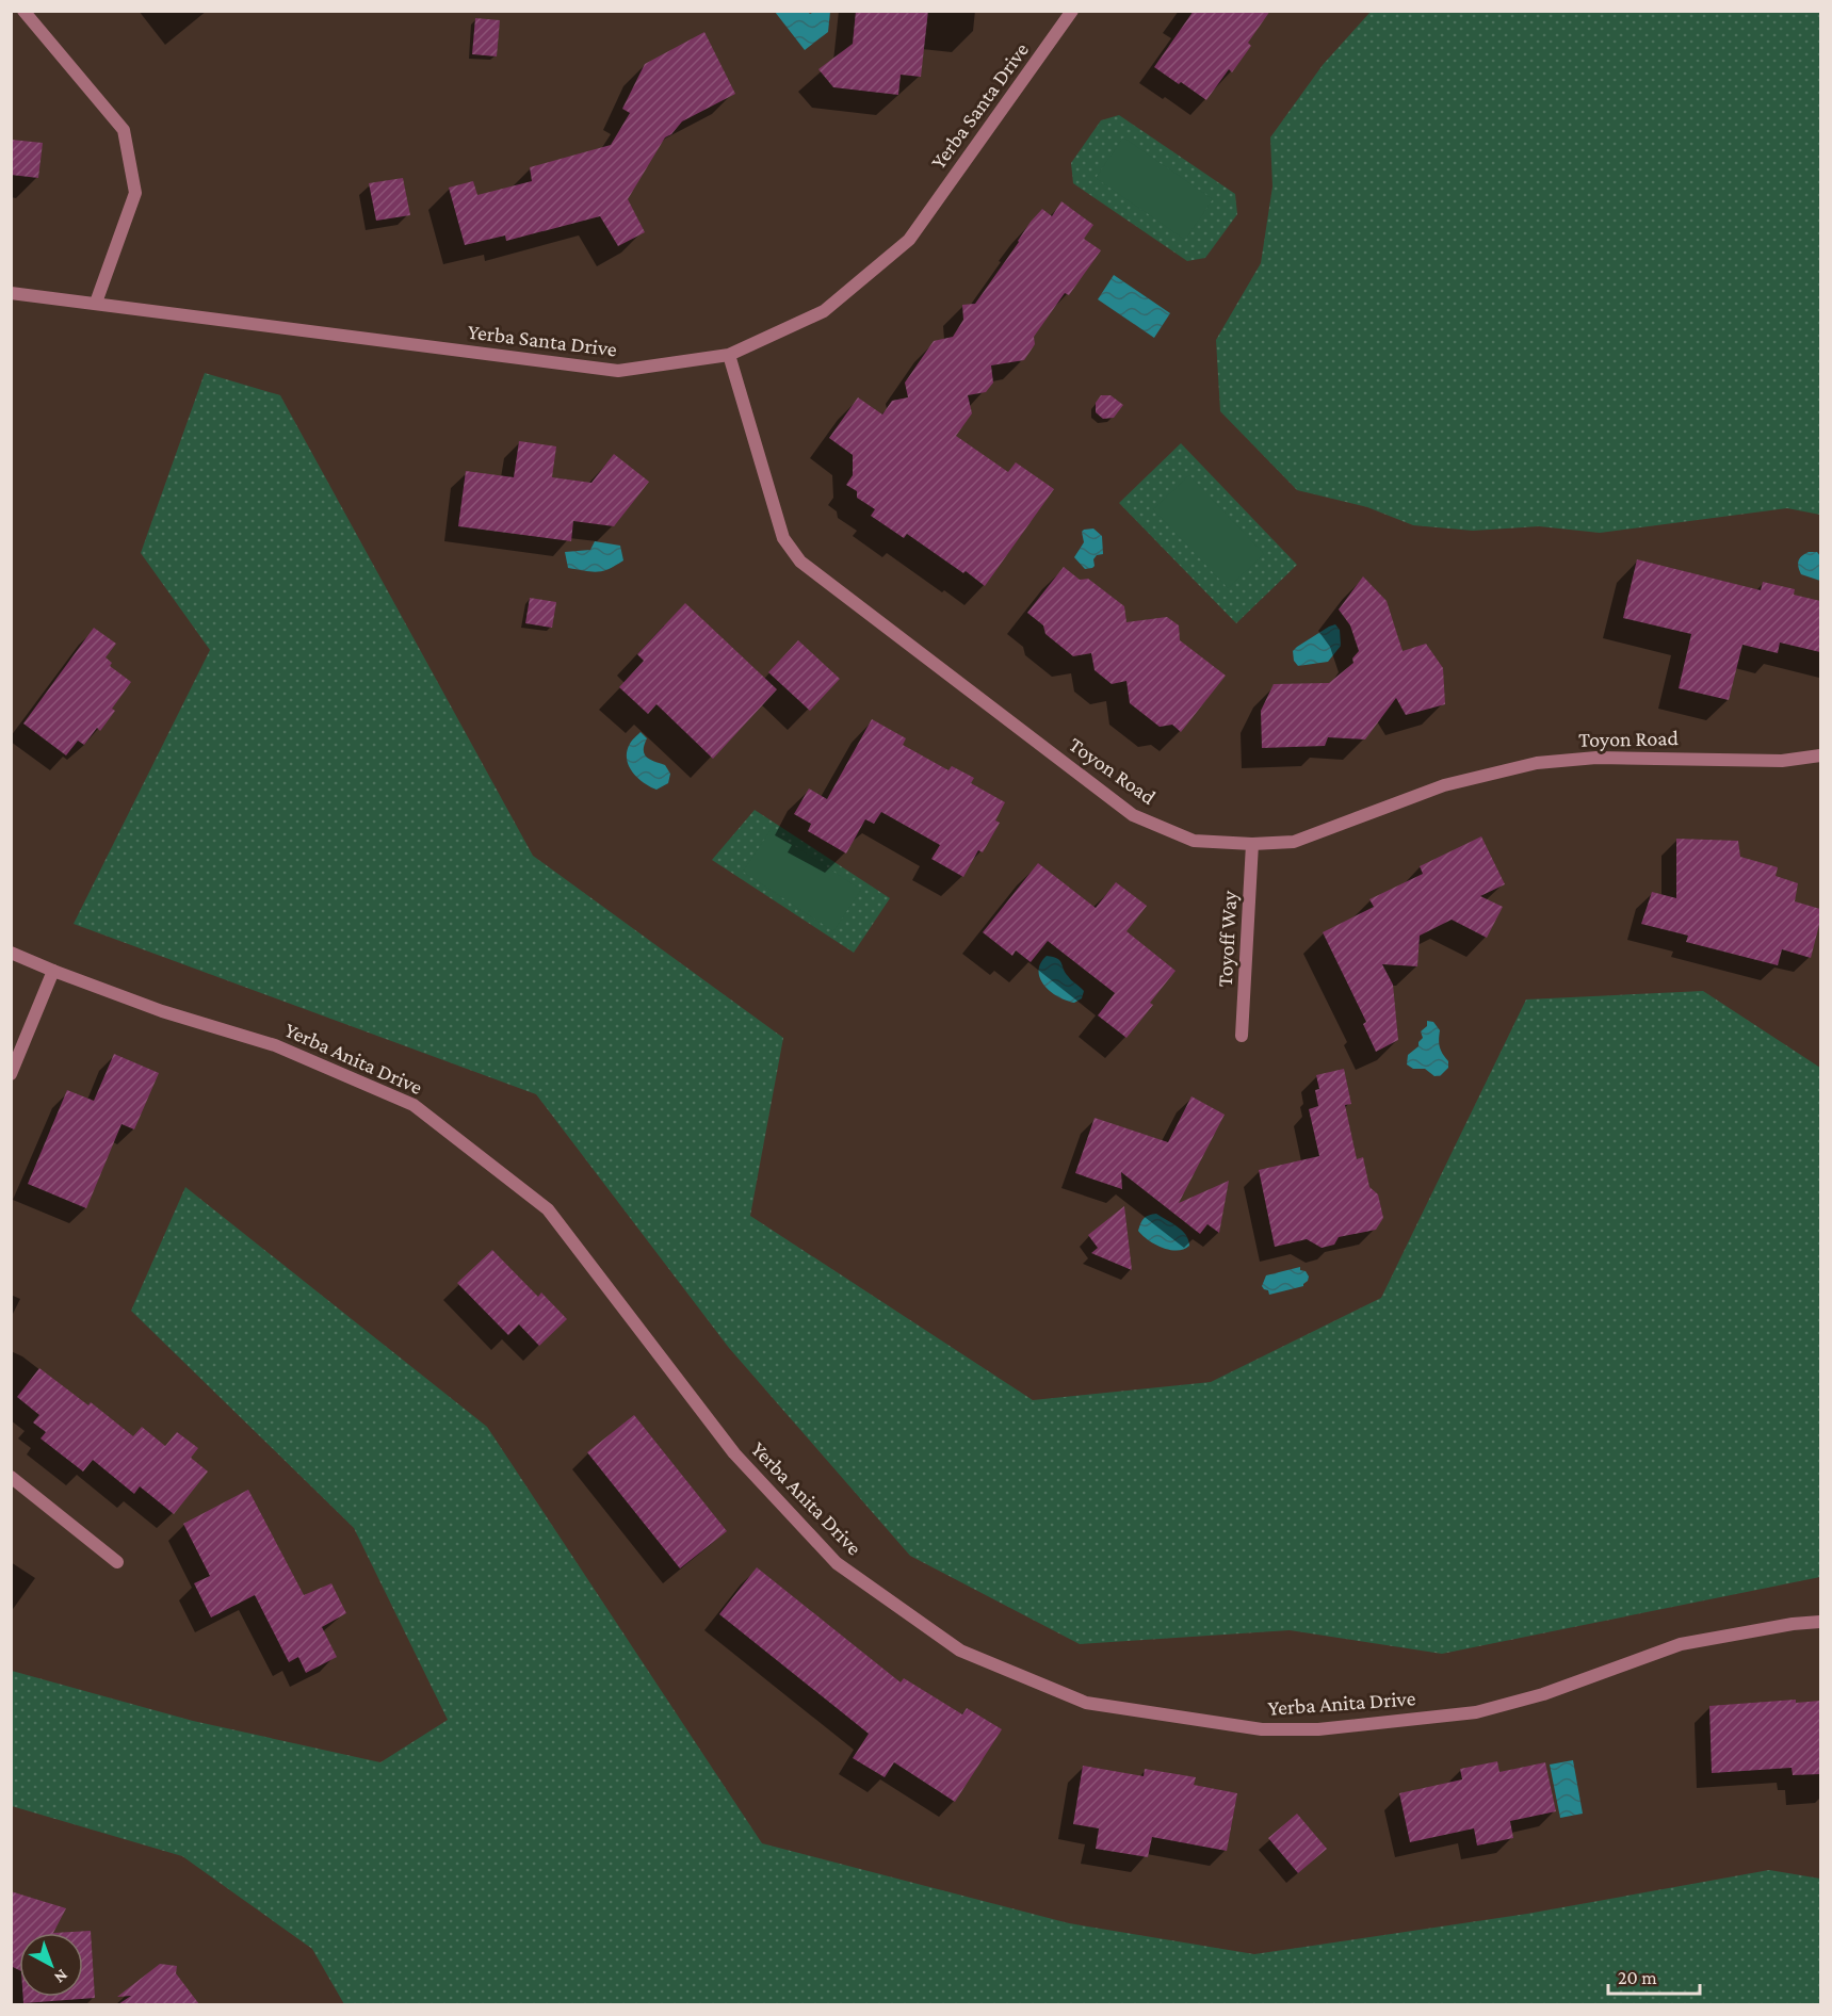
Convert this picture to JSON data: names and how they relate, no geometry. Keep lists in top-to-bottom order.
{
  "streets": {
    "street": [
      "Yerba Santa Drive",
      "Toyon Road",
      "Toyoff Way",
      "Yerba Anita Drive"
    ]
  },
  "crossings": [
    ["Yerba Santa Drive", "Toyon Road"],
    ["Toyon Road", "Toyoff Way"]
  ],
  "scale_bar": "20 m",
  "north": "bottom right"
}
